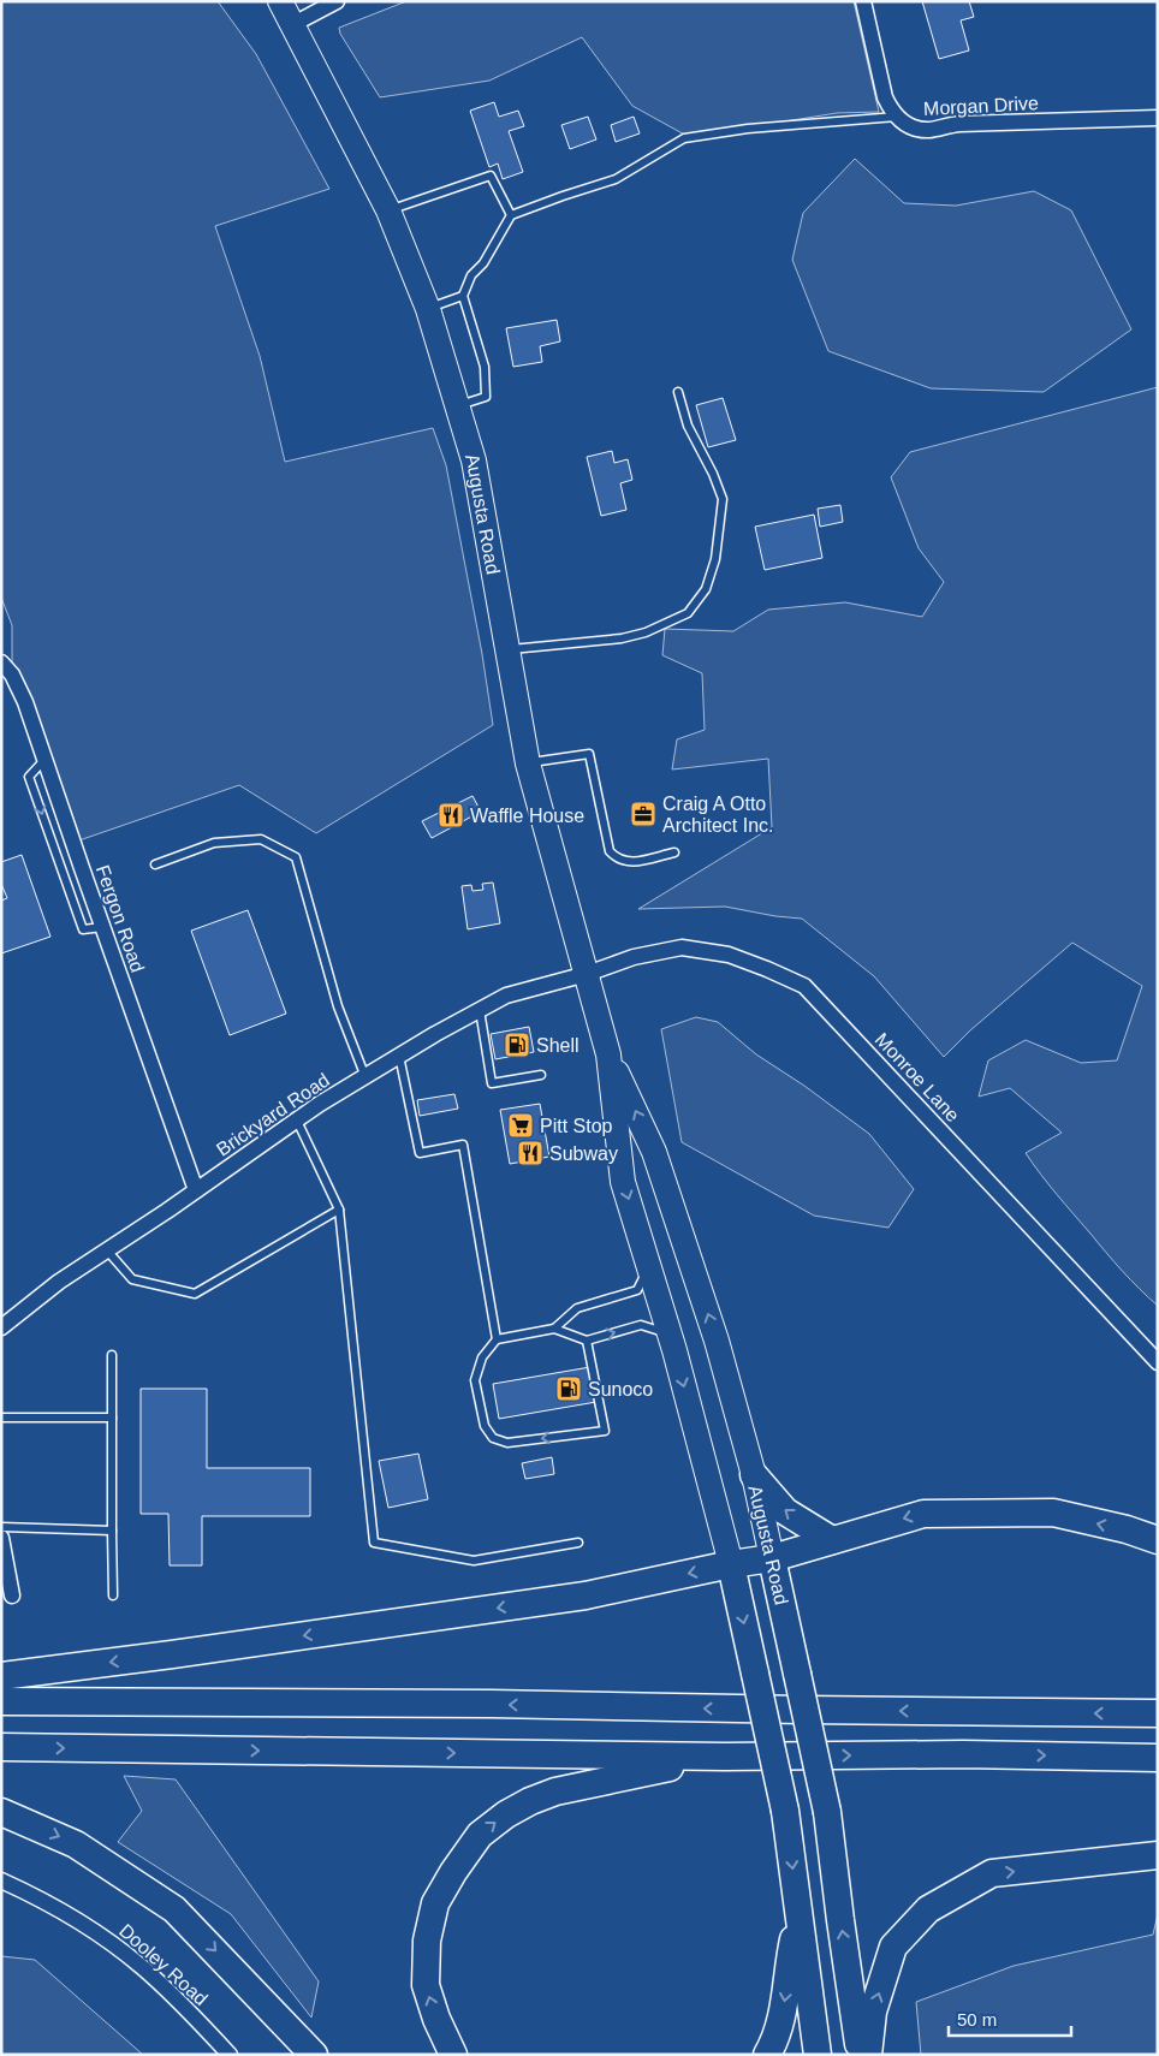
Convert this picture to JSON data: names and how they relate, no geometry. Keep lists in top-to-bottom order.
{
  "streets": {
    "highway": ["Augusta Road"],
    "street": [
      "Morgan Drive",
      "Fergon Road",
      "Monroe Lane",
      "Brickyard Road",
      "Dooley Road"
    ]
  },
  "crossings": [
    ["Augusta Road", "Monroe Lane"],
    ["Augusta Road", "Brickyard Road"],
    ["Fergon Road", "Brickyard Road"],
    ["Monroe Lane", "Brickyard Road"]
  ],
  "places": {
    "office": ["Craig A Otto Architect Inc."],
    "restaurant": ["Waffle House", "Subway"],
    "fuel station": ["Shell", "Sunoco"],
    "supermarket": ["Pitt Stop"]
  },
  "scale_bar": "50 m"
}
